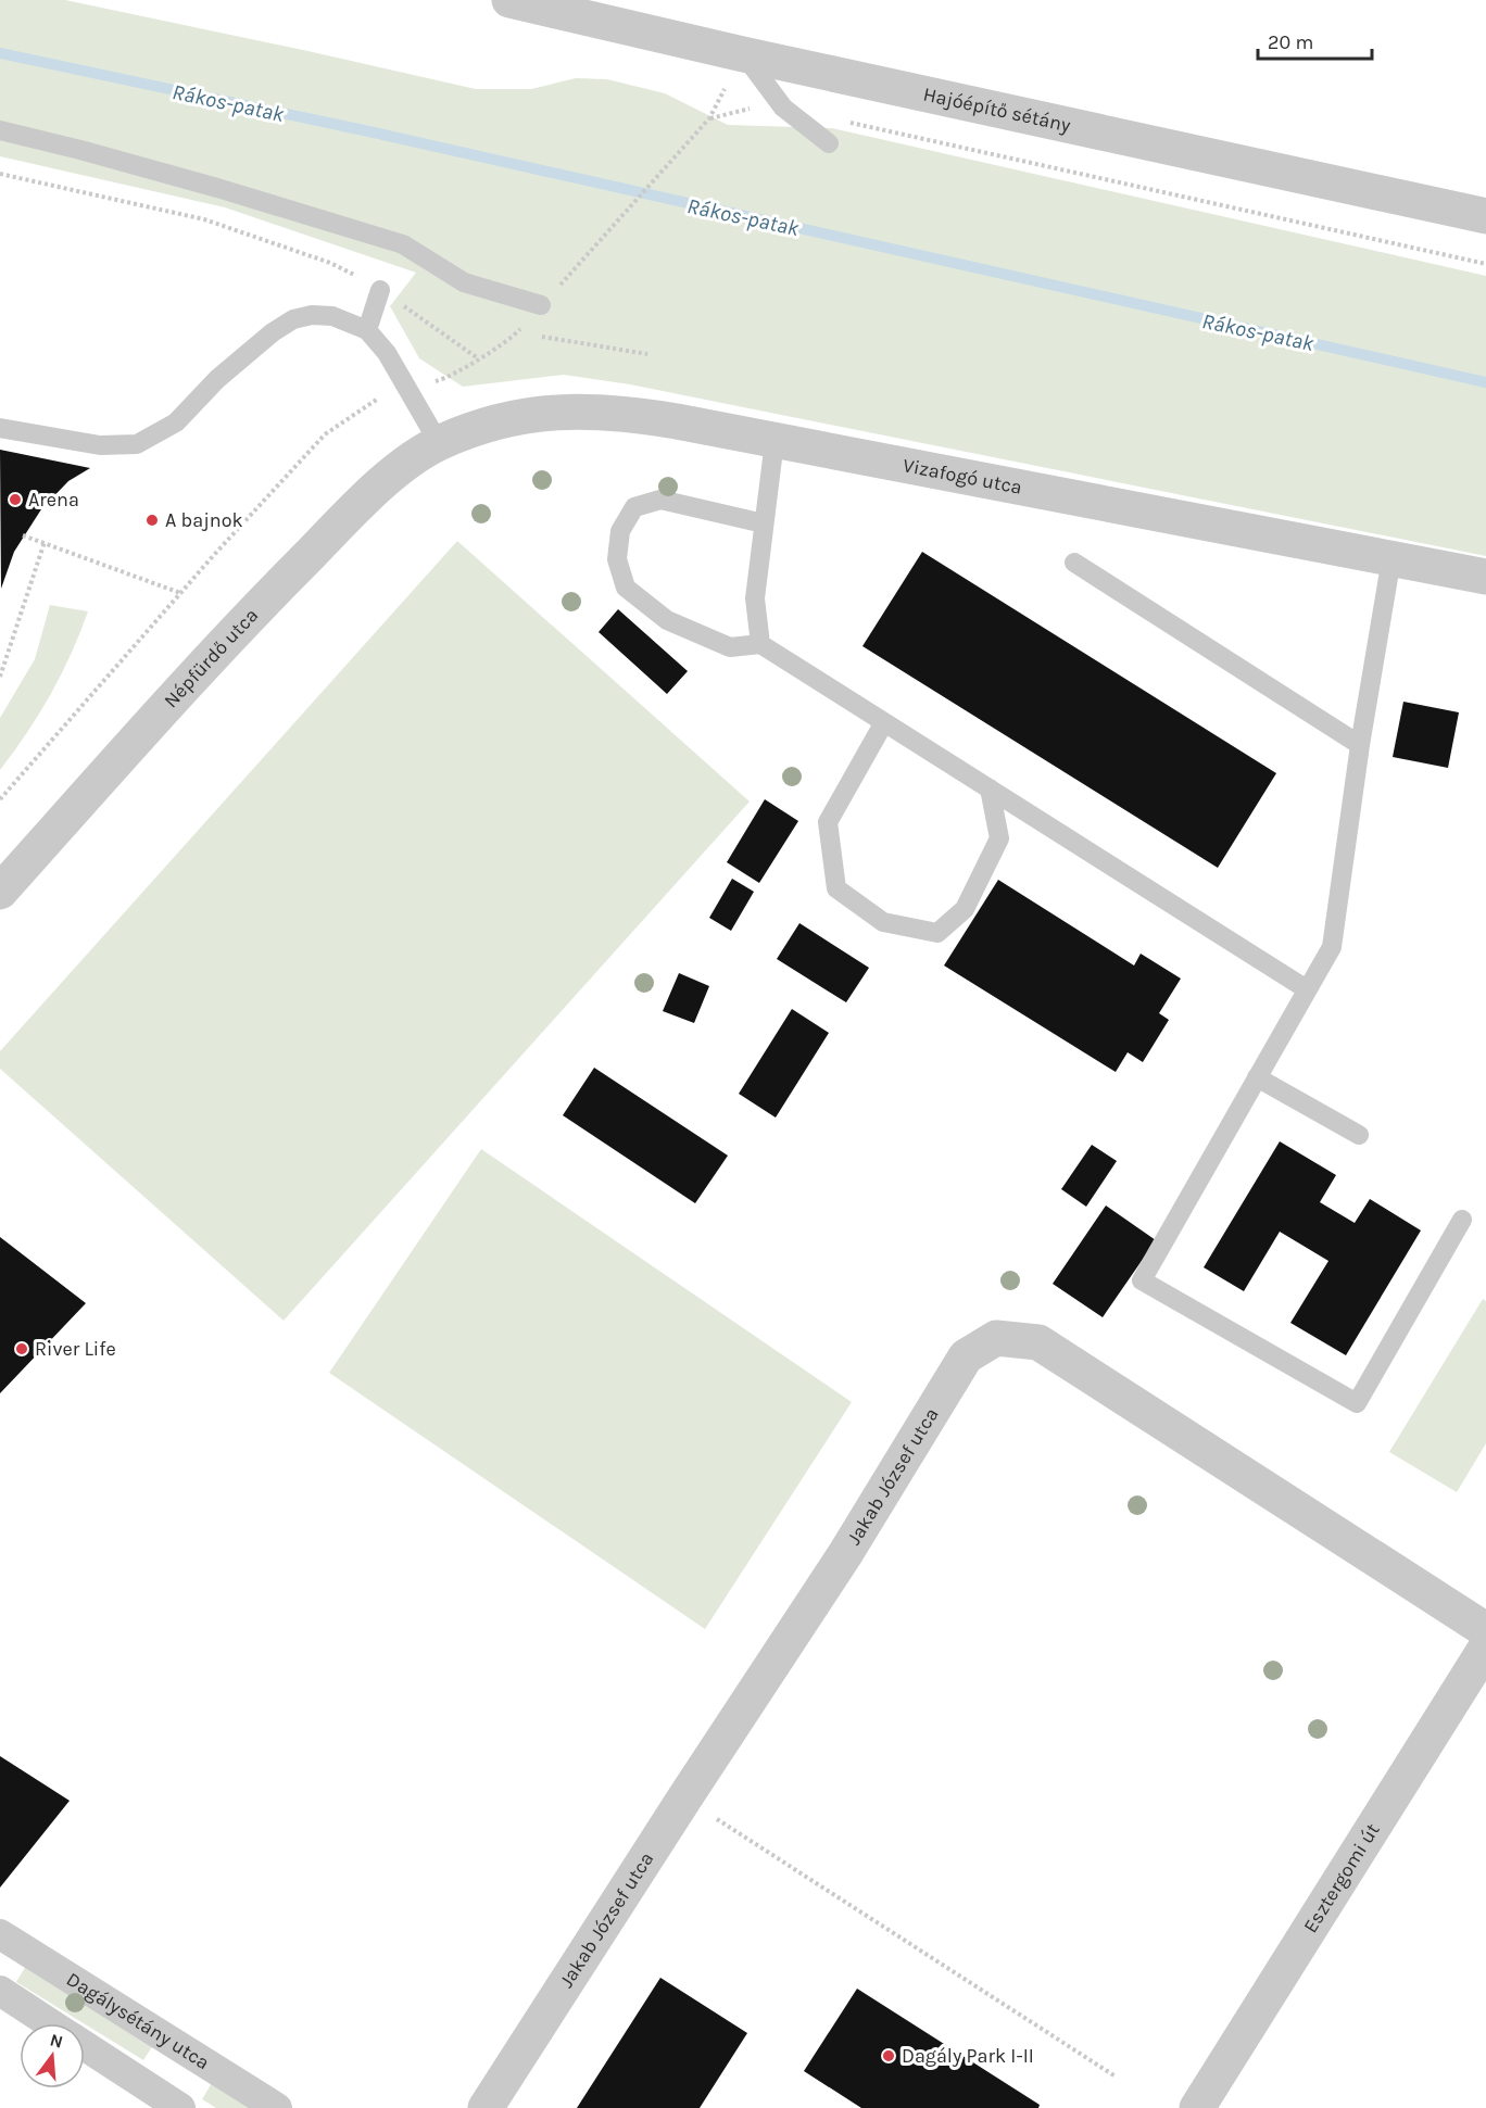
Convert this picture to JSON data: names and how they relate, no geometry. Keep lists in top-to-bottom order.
{
  "streets": {
    "street": [
      "Hajóépítő sétány",
      "Vizafogó utca",
      "Népfürdő utca",
      "Jakab József utca",
      "Esztergomi út",
      "Dagálysétány utca"
    ]
  },
  "crossings": [
    ["Vizafogó utca", "Népfürdő utca"]
  ],
  "water": ["Rákos-patak"],
  "places": [
    "Arena",
    "A bajnok",
    "River Life",
    "Dagály Park I-II"
  ],
  "scale_bar": "20 m",
  "north": "top"
}
